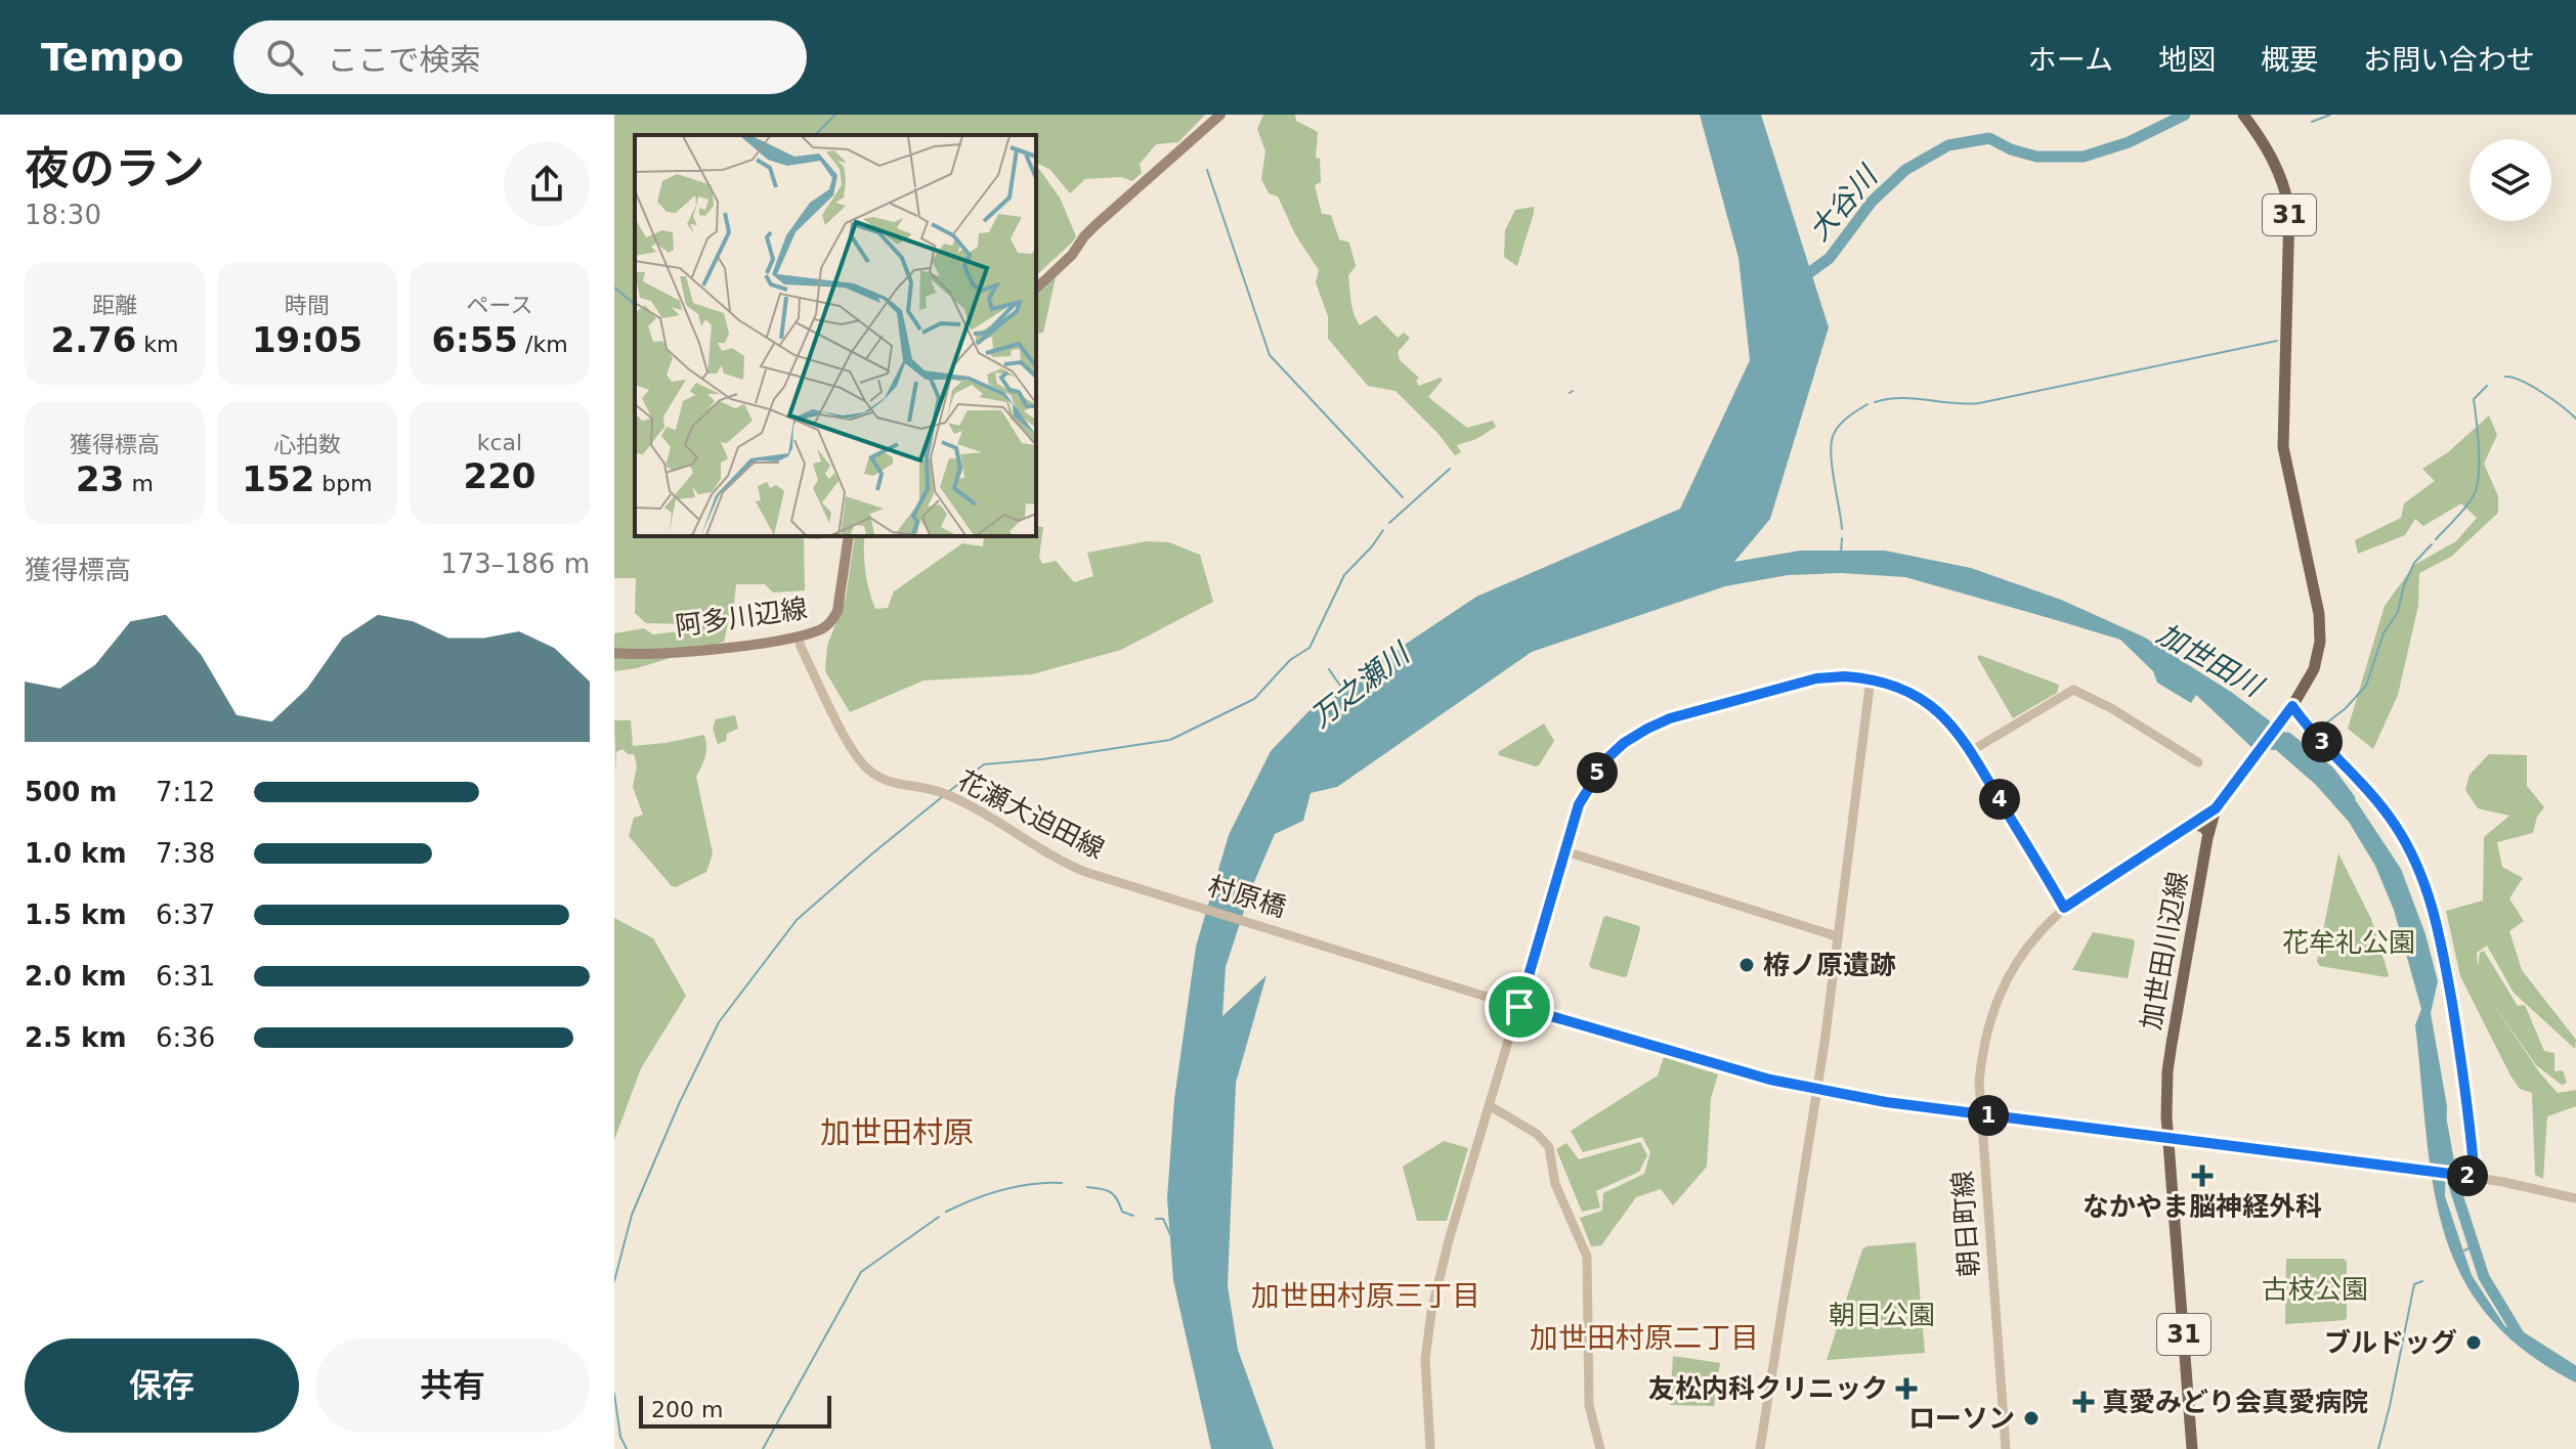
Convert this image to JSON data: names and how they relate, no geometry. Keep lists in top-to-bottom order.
{
  "streets": {
    "main road": ["31", "阿多川辺線", "加世田川辺線"],
    "street": ["花瀬大迫田線", "村原橋", "朝日町線"]
  },
  "crossings": [
    ["阿多川辺線", "花瀬大迫田線"],
    ["花瀬大迫田線", "村原橋"],
    ["村原橋", "加世田川辺線"],
    ["村原橋", "朝日町線"],
    ["加世田川辺線", "朝日町線"]
  ],
  "districts": ["加世田村原", "加世田村原三丁目", "加世田村原二丁目"],
  "water": ["大谷川", "加世田川", "万之瀬川"],
  "parks": ["花牟礼公園", "古枝公園", "朝日公園"],
  "places": {
    "other": ["栫ノ原遺跡", "ブルドッグ", "ローソン"],
    "health": ["なかやま脳神経外科", "友松内科クリニック", "真愛みどり会真愛病院"]
  },
  "scale_bar": "200 m",
  "page": {
    "header": "Tempo",
    "search": "ここで検索",
    "nav": [
      "ホーム",
      "地図",
      "概要",
      "お問い合わせ"
    ],
    "heading": ["夜のラン", "18:30"],
    "stats": [
      ["距離", "2.76 km"],
      ["時間", "19:05"],
      ["ペース", "6:55 /km"],
      ["獲得標高", "23 m"],
      ["心拍数", "152 bpm"],
      ["kcal", "220"]
    ],
    "chart": ["獲得標高", "173–186 m"],
    "pins": [
      "3",
      "5",
      "4",
      "1",
      "2"
    ],
    "list": [
      {
        "name": "500 m",
        "note": "7:12"
      },
      {
        "name": "1.0 km",
        "note": "7:38"
      },
      {
        "name": "1.5 km",
        "note": "6:37"
      },
      {
        "name": "2.0 km",
        "note": "6:31"
      },
      {
        "name": "2.5 km",
        "note": "6:36"
      }
    ],
    "buttons": ["保存", "共有"],
    "scale": "200 m"
  }
}
